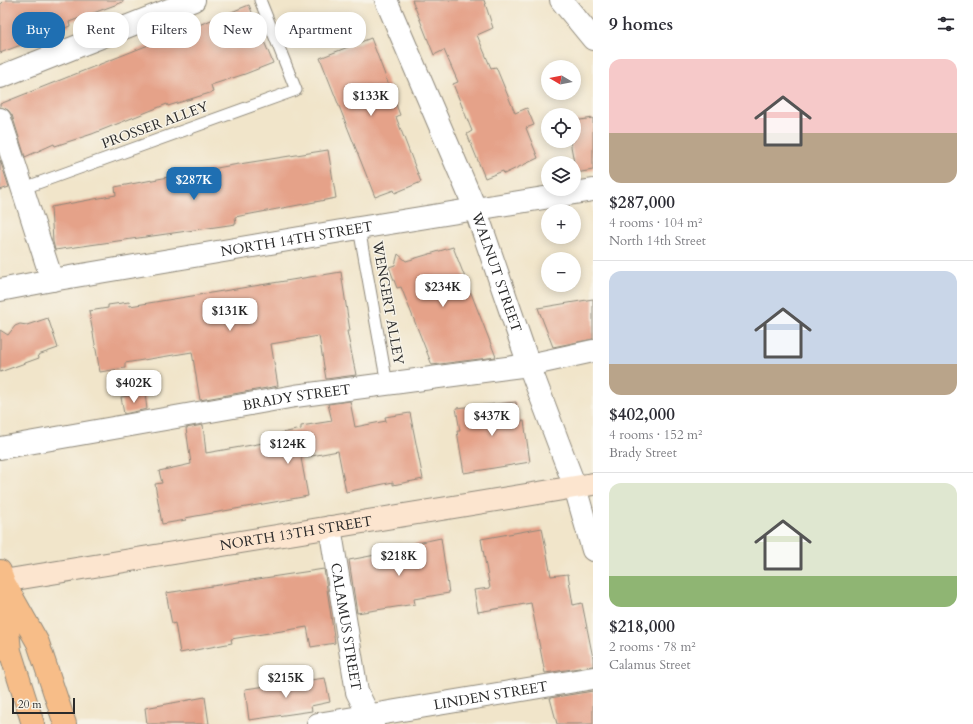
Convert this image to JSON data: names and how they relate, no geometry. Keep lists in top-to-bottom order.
{
  "streets": {
    "main road": ["NORTH 13TH STREET"],
    "street": [
      "NORTH 14TH STREET",
      "WALNUT STREET",
      "BRADY STREET",
      "CALAMUS STREET",
      "LINDEN STREET"
    ],
    "lane": ["PROSSER ALLEY", "WENGERT ALLEY"]
  },
  "crossings": [
    ["NORTH 14TH STREET", "WALNUT STREET"],
    ["NORTH 14TH STREET", "WENGERT ALLEY"],
    ["WALNUT STREET", "BRADY STREET"],
    ["WALNUT STREET", "NORTH 13TH STREET"],
    ["WENGERT ALLEY", "BRADY STREET"],
    ["NORTH 13TH STREET", "CALAMUS STREET"],
    ["CALAMUS STREET", "LINDEN STREET"]
  ],
  "scale_bar": "20 m",
  "north": "left",
  "page": {
    "heading": "9 homes",
    "chip": [
      "Buy",
      "Rent",
      "Filters",
      "New",
      "Apartment"
    ],
    "list": [
      {
        "name": "$287,000",
        "note": "4 rooms · 104 m² · North 14th Street"
      },
      {
        "name": "$402,000",
        "note": "4 rooms · 152 m² · Brady Street"
      },
      {
        "name": "$218,000",
        "note": "2 rooms · 78 m² · Calamus Street"
      }
    ],
    "map_buttons": ["+", "−"],
    "price": [
      "$133K",
      "$287K",
      "$234K",
      "$131K",
      "$402K",
      "$437K",
      "$124K",
      "$218K",
      "$215K"
    ],
    "scale": "20 m"
  }
}
